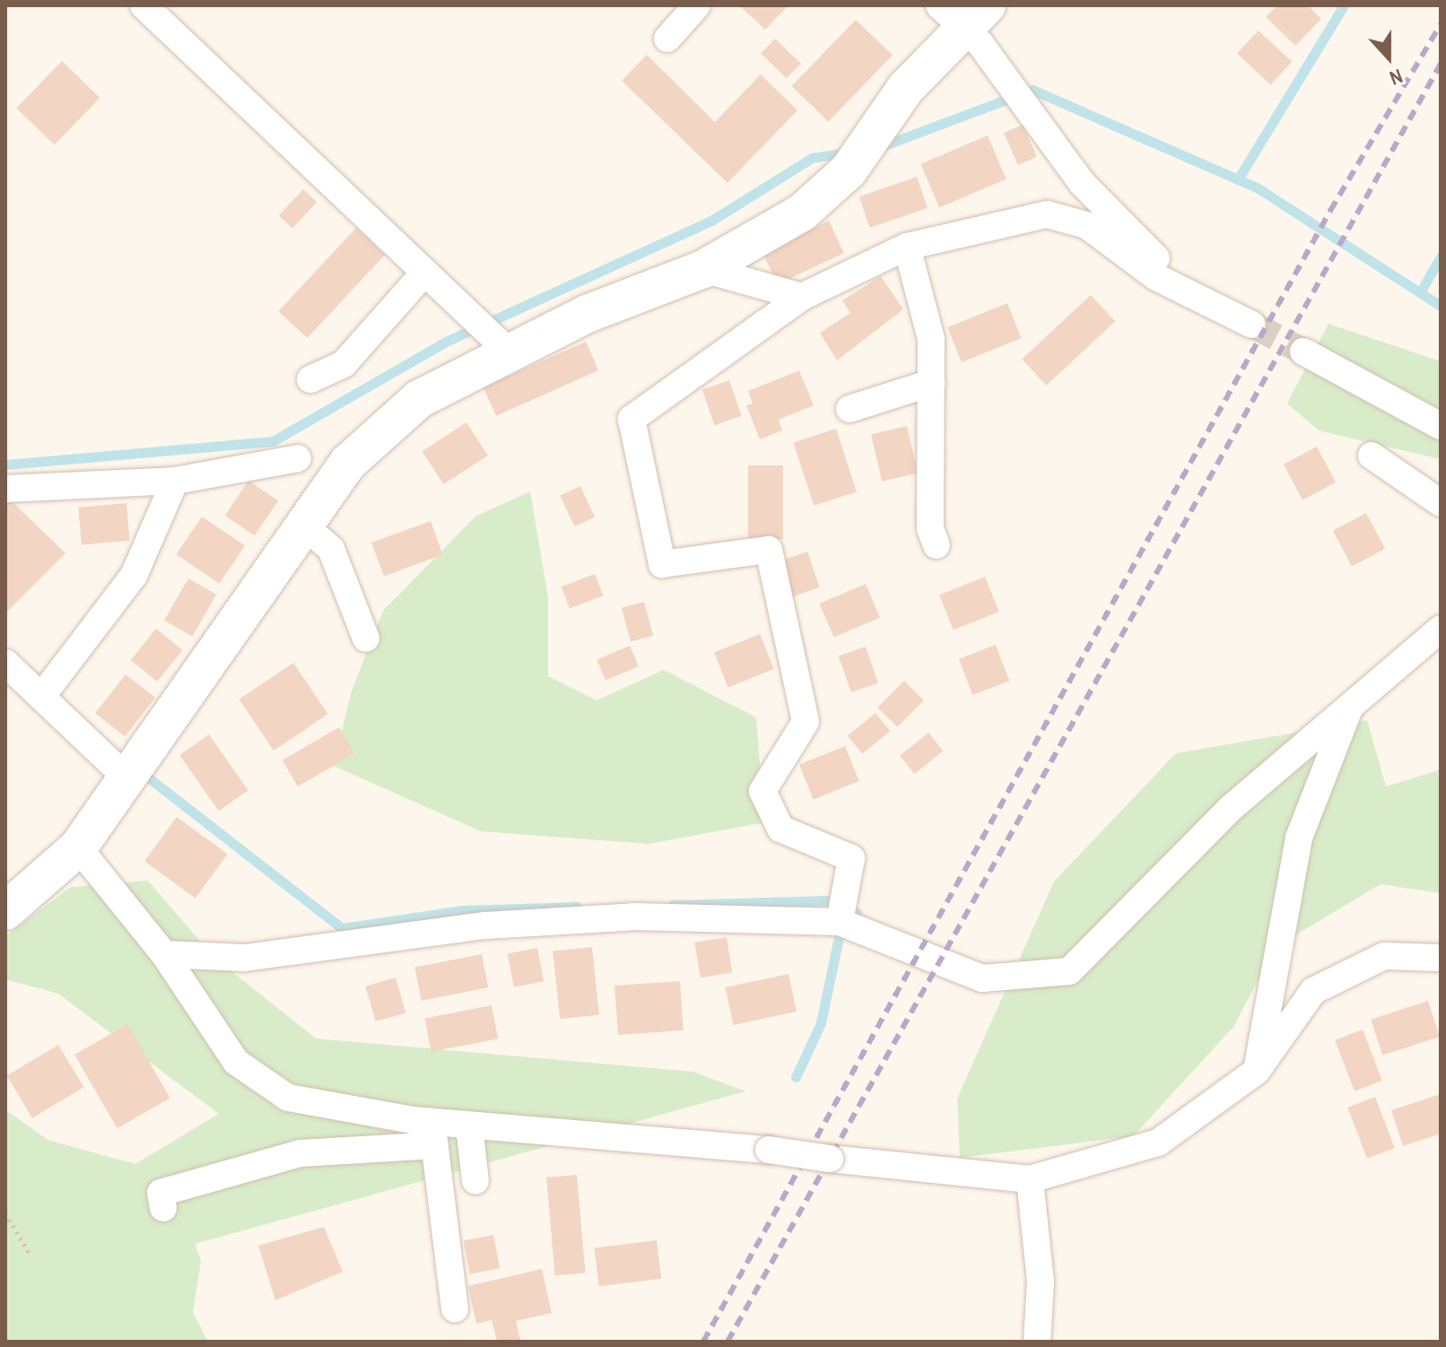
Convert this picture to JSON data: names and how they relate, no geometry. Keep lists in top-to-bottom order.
{
  "north": "bottom"
}
